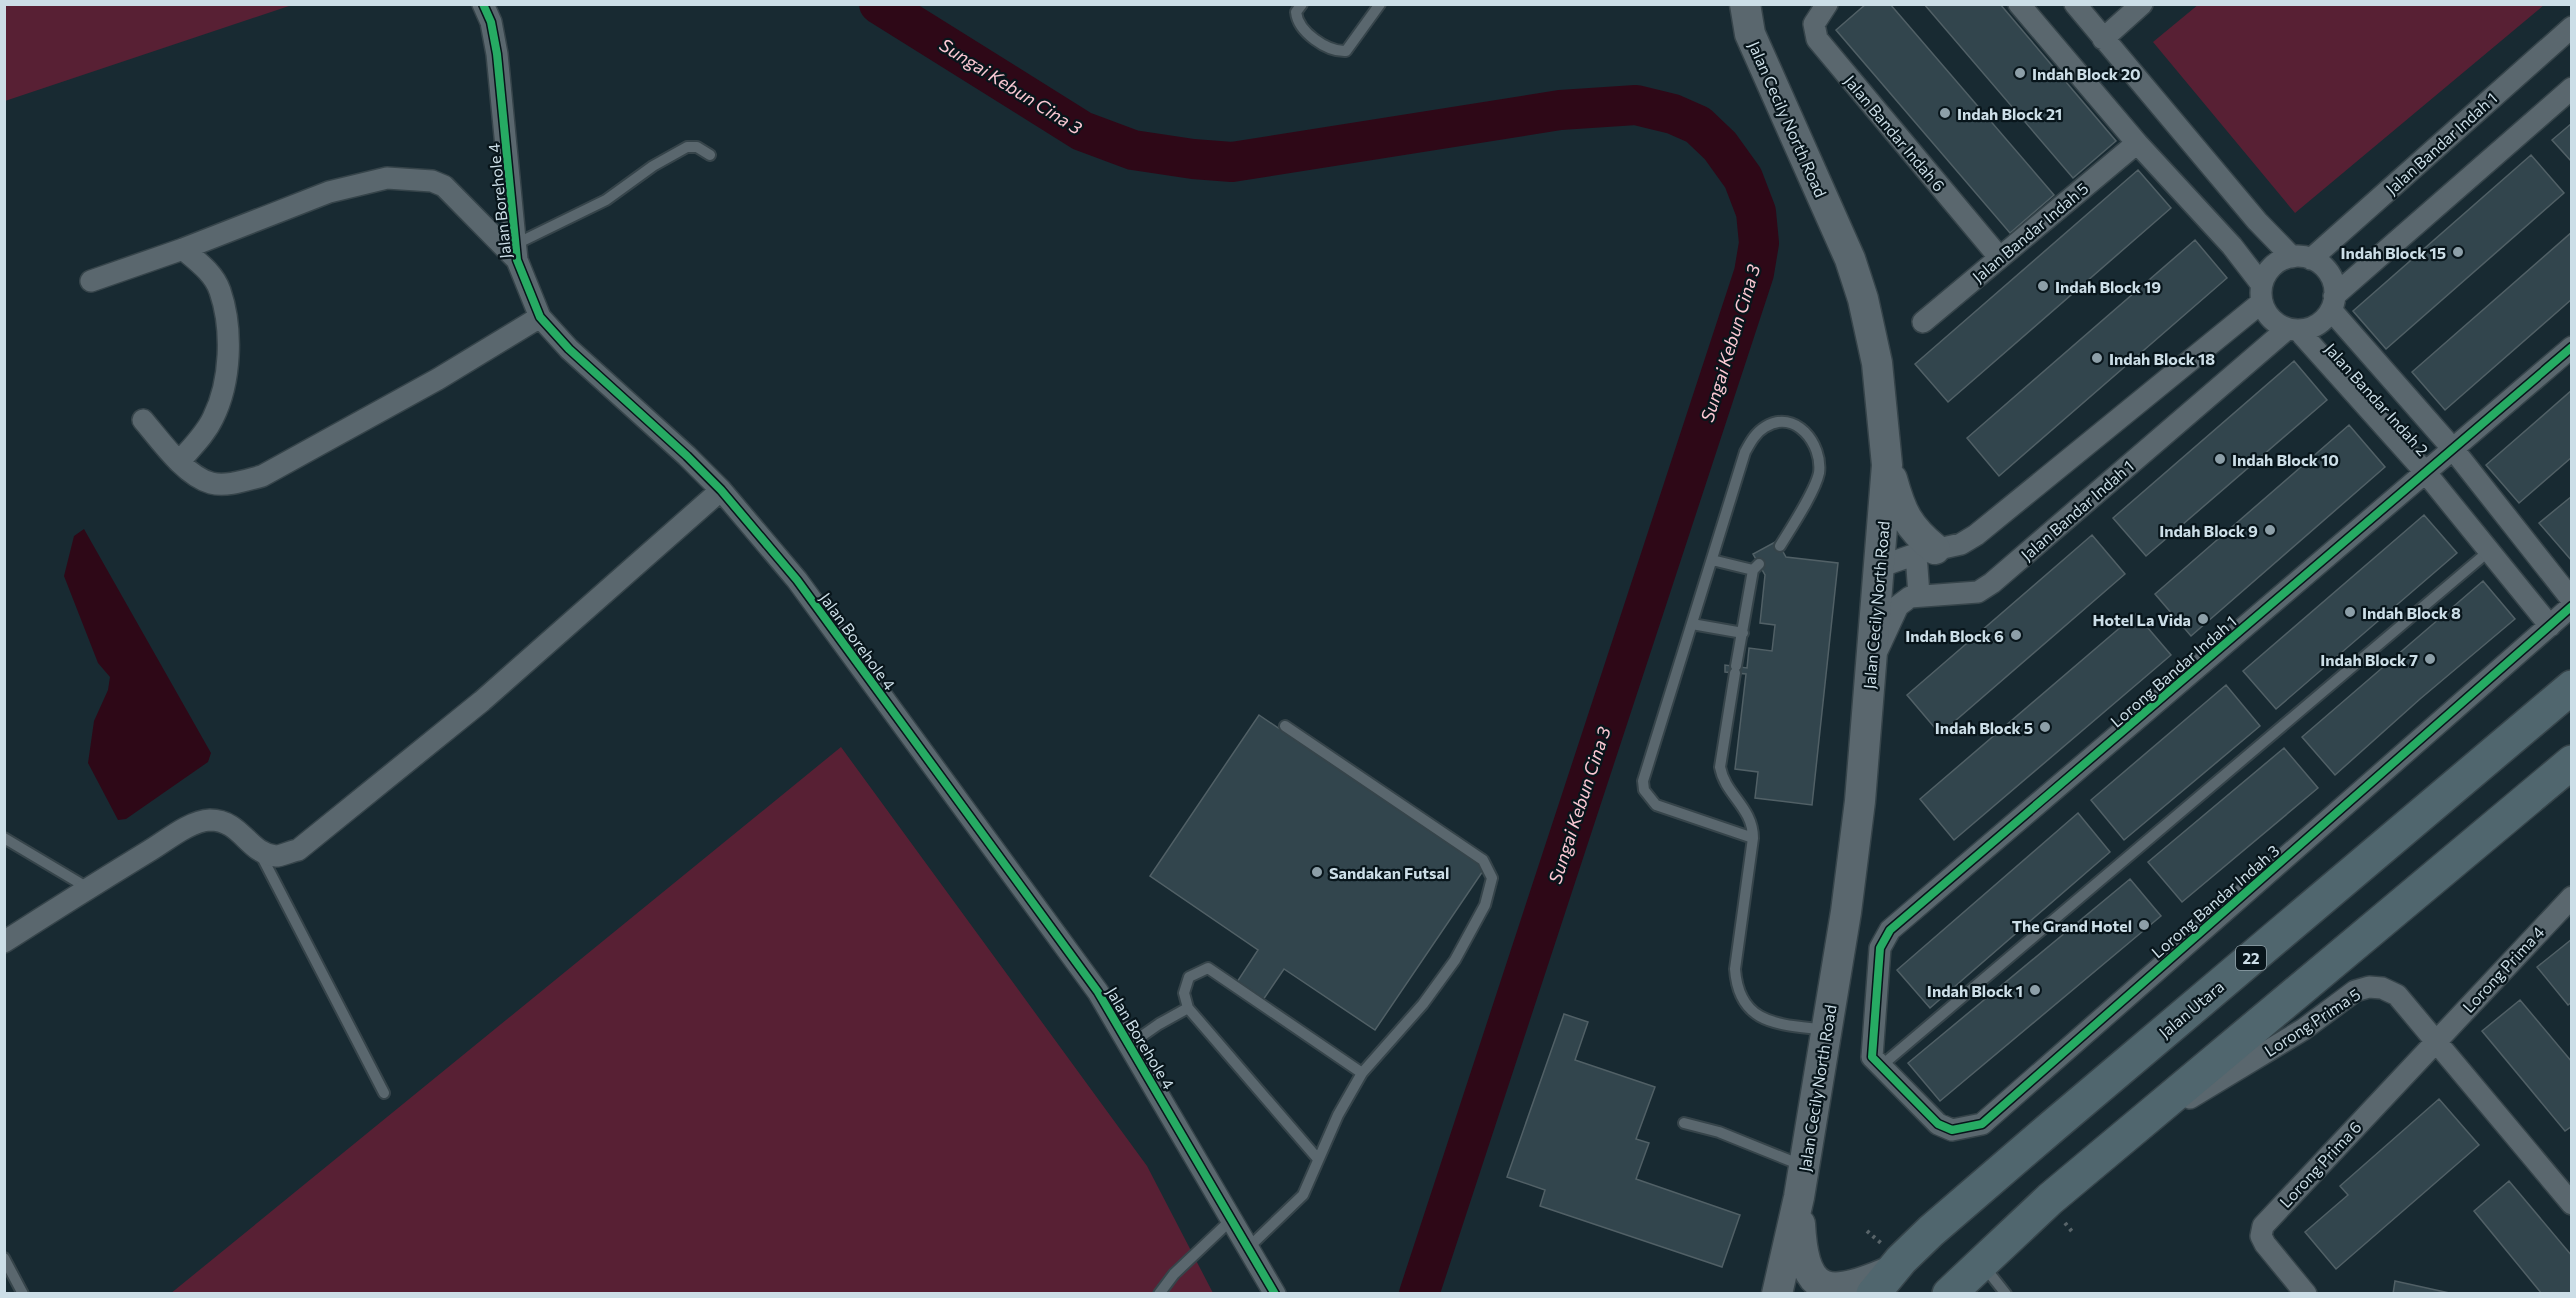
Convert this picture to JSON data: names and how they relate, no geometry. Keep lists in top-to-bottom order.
{
  "streets": {
    "highway": ["22", "Jalan Utara"],
    "main road": ["Jalan Cecily North Road"],
    "street": [
      "Jalan Bandar Indah 6",
      "Jalan Bandar Indah 1",
      "Jalan Borehole 4",
      "Jalan Bandar Indah 5",
      "Jalan Bandar Indah 2",
      "Lorong Bandar Indah 1",
      "Lorong Bandar Indah 3",
      "Lorong Prima 4",
      "Lorong Prima 5",
      "Lorong Prima 6"
    ]
  },
  "crossings": [
    ["Jalan Cecily North Road", "Jalan Utara"],
    ["Jalan Bandar Indah 6", "Jalan Bandar Indah 5"],
    ["Jalan Bandar Indah 1", "Jalan Bandar Indah 2"],
    ["Jalan Bandar Indah 2", "Lorong Bandar Indah 1"],
    ["Jalan Bandar Indah 2", "Lorong Bandar Indah 3"],
    ["Lorong Bandar Indah 1", "Lorong Bandar Indah 3"],
    ["Lorong Prima 4", "Lorong Prima 5"],
    ["Lorong Prima 4", "Lorong Prima 6"],
    ["Lorong Prima 5", "Lorong Prima 6"]
  ],
  "water": ["Sungai Kebun Cina 3"],
  "places": [
    "Indah Block 20",
    "Indah Block 21",
    "Indah Block 15",
    "Indah Block 19",
    "Indah Block 18",
    "Indah Block 10",
    "Indah Block 9",
    "Indah Block 8",
    "Hotel La Vida",
    "Indah Block 6",
    "Indah Block 7",
    "Indah Block 5",
    "Sandakan Futsal",
    "The Grand Hotel",
    "Indah Block 1"
  ]
}
